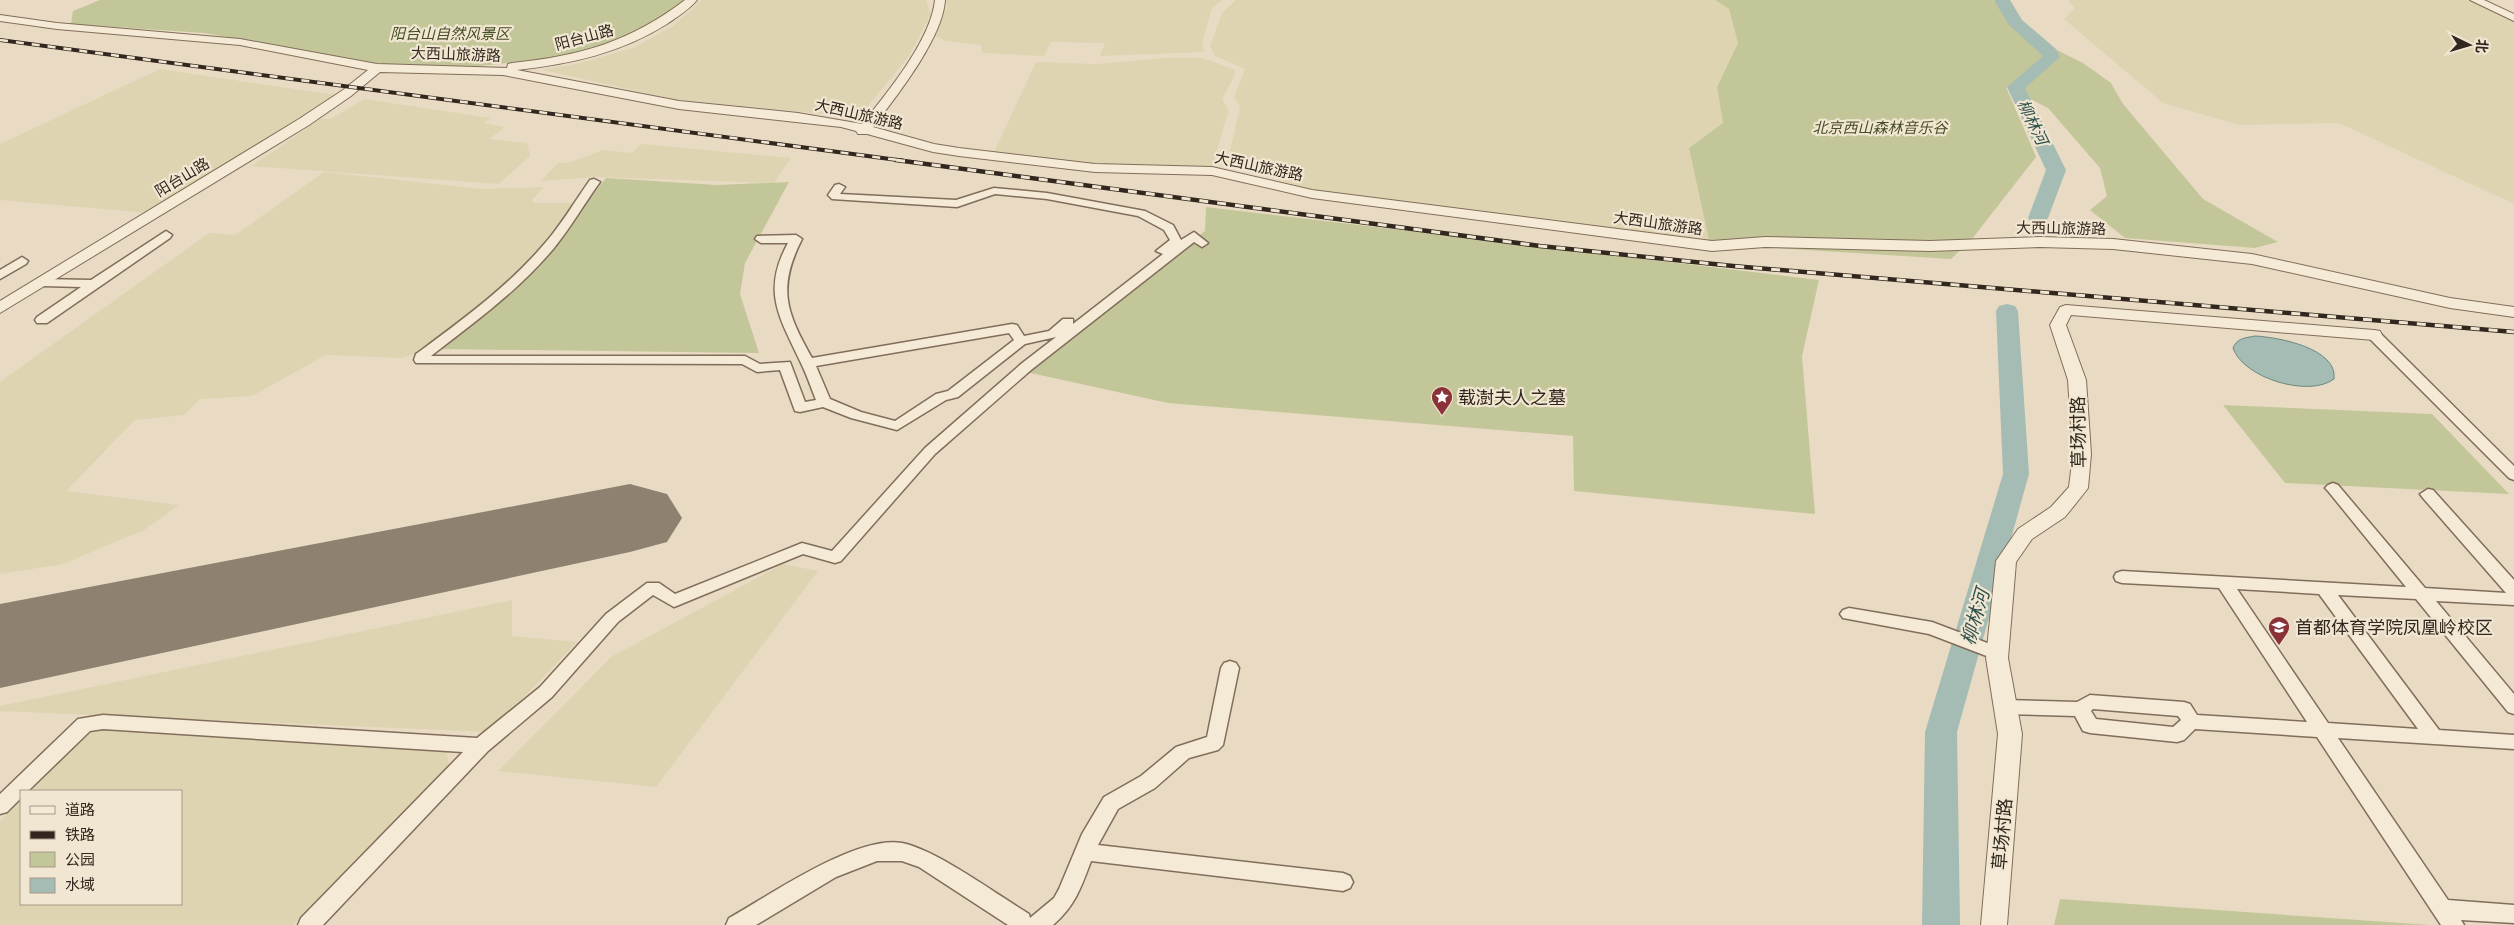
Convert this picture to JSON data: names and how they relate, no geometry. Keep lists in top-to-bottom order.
{
  "streets": {
    "street": ["阳台山路", "大西山旅游路", "草场村路"]
  },
  "crossings": [
    ["阳台山路", "大西山旅游路"]
  ],
  "water": ["柳林河"],
  "parks": ["阳台山自然风景区", "北京西山森林音乐谷"],
  "places": {
    "place": ["载澍夫人之墓"],
    "school or university": ["首都体育学院凤凰岭校区"]
  },
  "legend": [
    "道路",
    "铁路",
    "公园",
    "水域"
  ],
  "north": "right"
}
